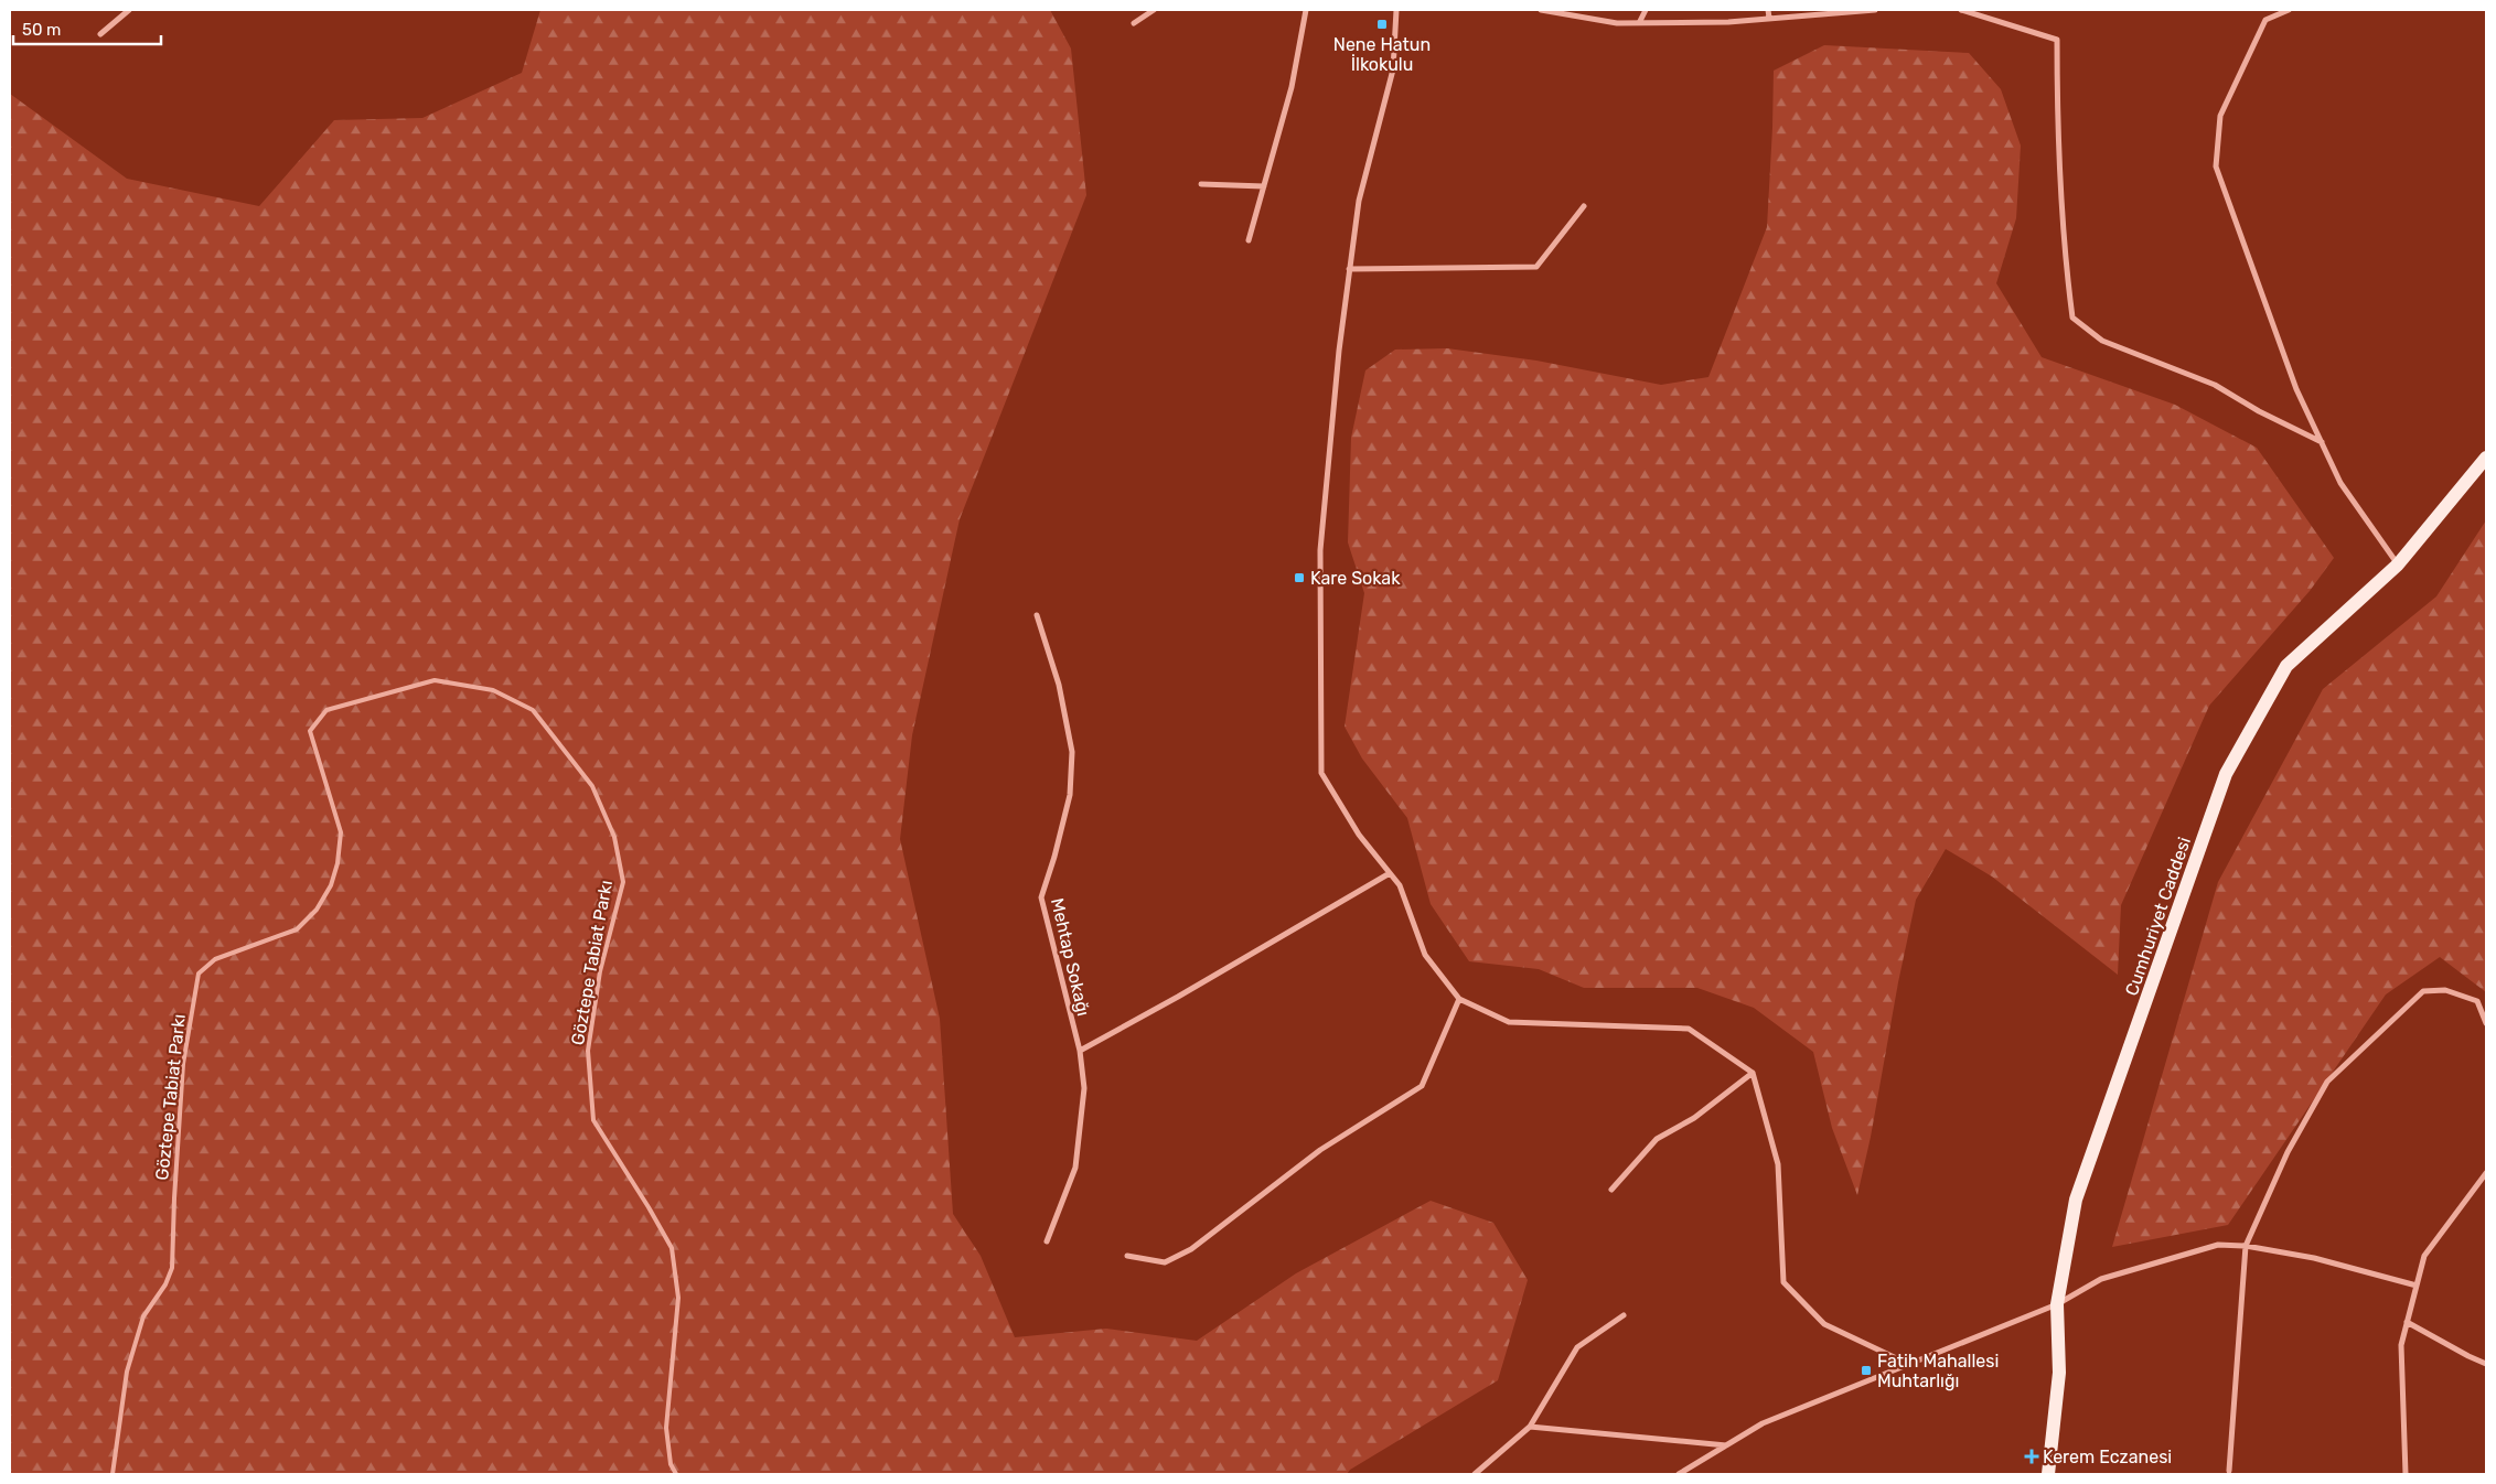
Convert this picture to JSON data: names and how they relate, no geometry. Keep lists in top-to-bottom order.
{
  "streets": {
    "main road": ["Cumhuriyet Caddesi"],
    "street": ["Mehtap Sokağı"],
    "lane": ["Göztepe Tabiat Parkı"]
  },
  "places": {
    "transit": ["Nene Hatun İlkokulu", "Kare Sokak", "Fatih Mahallesi Muhtarlığı"],
    "health": ["Kerem Eczanesi"]
  },
  "scale_bar": "50 m"
}
